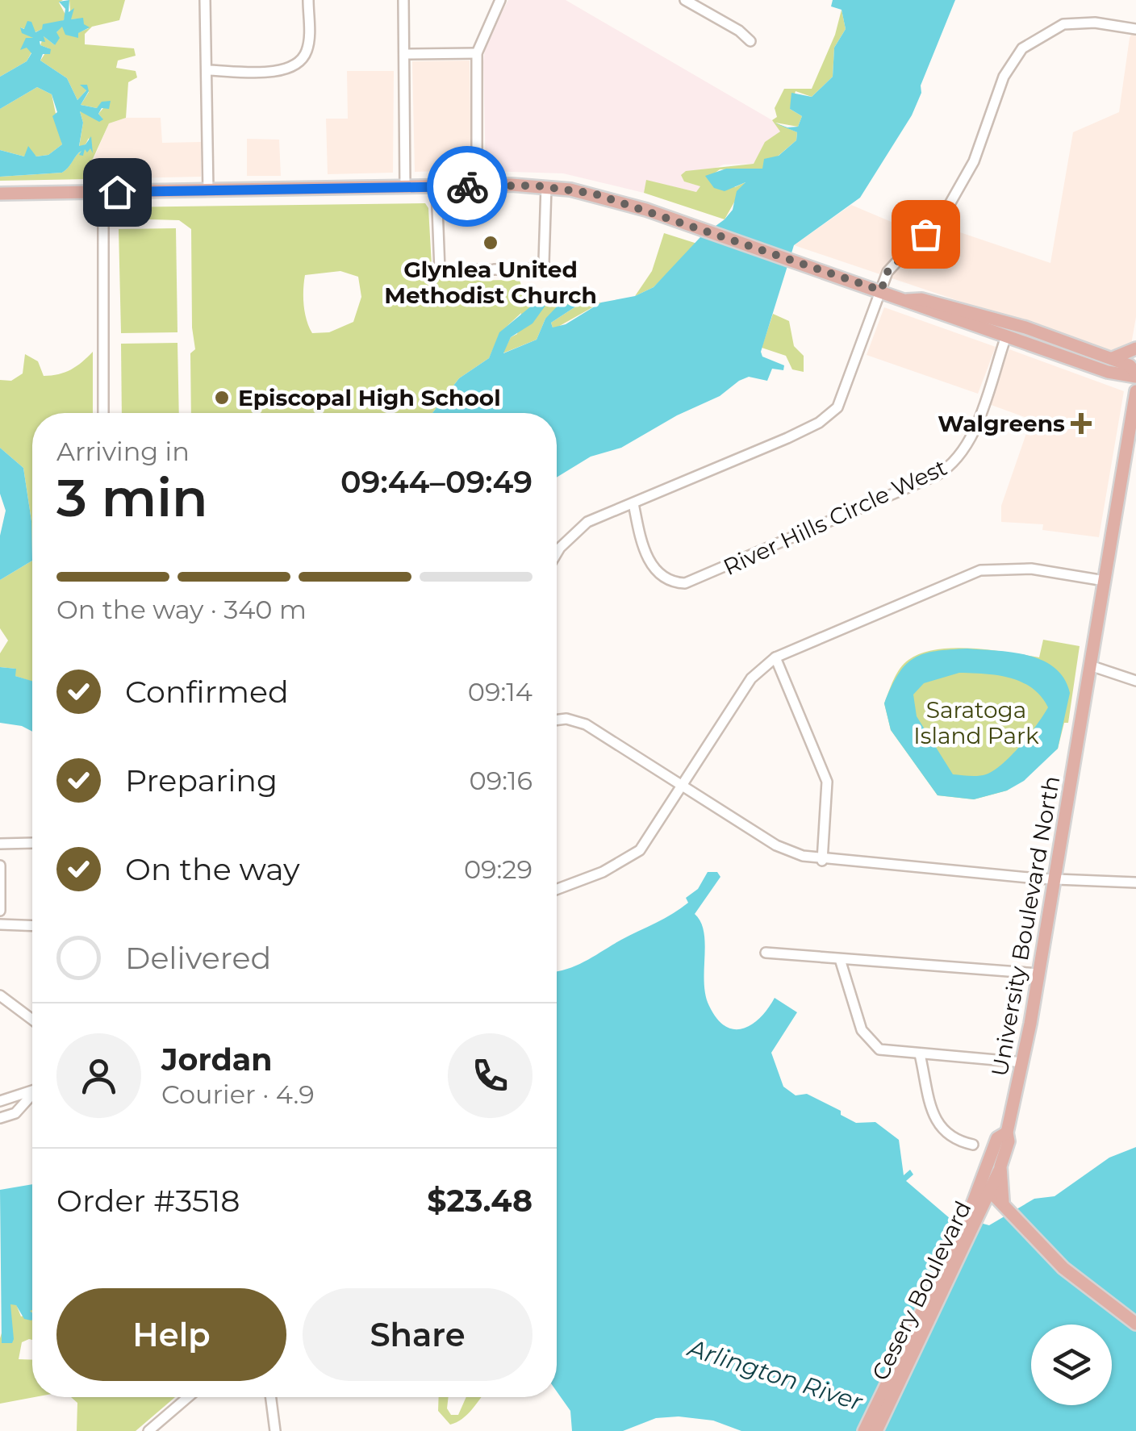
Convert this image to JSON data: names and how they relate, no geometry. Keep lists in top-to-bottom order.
{
  "streets": {
    "main road": ["University Boulevard North", "Cesery Boulevard"],
    "street": ["River Hills Circle West"]
  },
  "crossings": [
    ["University Boulevard North", "Cesery Boulevard"]
  ],
  "water": ["Arlington River"],
  "parks": ["Saratoga Island Park"],
  "places": {
    "other": ["Glynlea United Methodist Church", "Episcopal High School"],
    "health": ["Walgreens"]
  },
  "page": {
    "heading": ["3 min", "Arriving in", "09:44–09:49"],
    "panel": [
      "Jordan",
      "Courier · 4.9",
      "Order #3518",
      "$23.48"
    ],
    "bar": "On the way · 340 m",
    "list": [
      ["Confirmed", "09:14"],
      ["Preparing", "09:16"],
      ["On the way", "09:29"],
      "Delivered"
    ],
    "buttons": ["Help", "Share"]
  }
}
